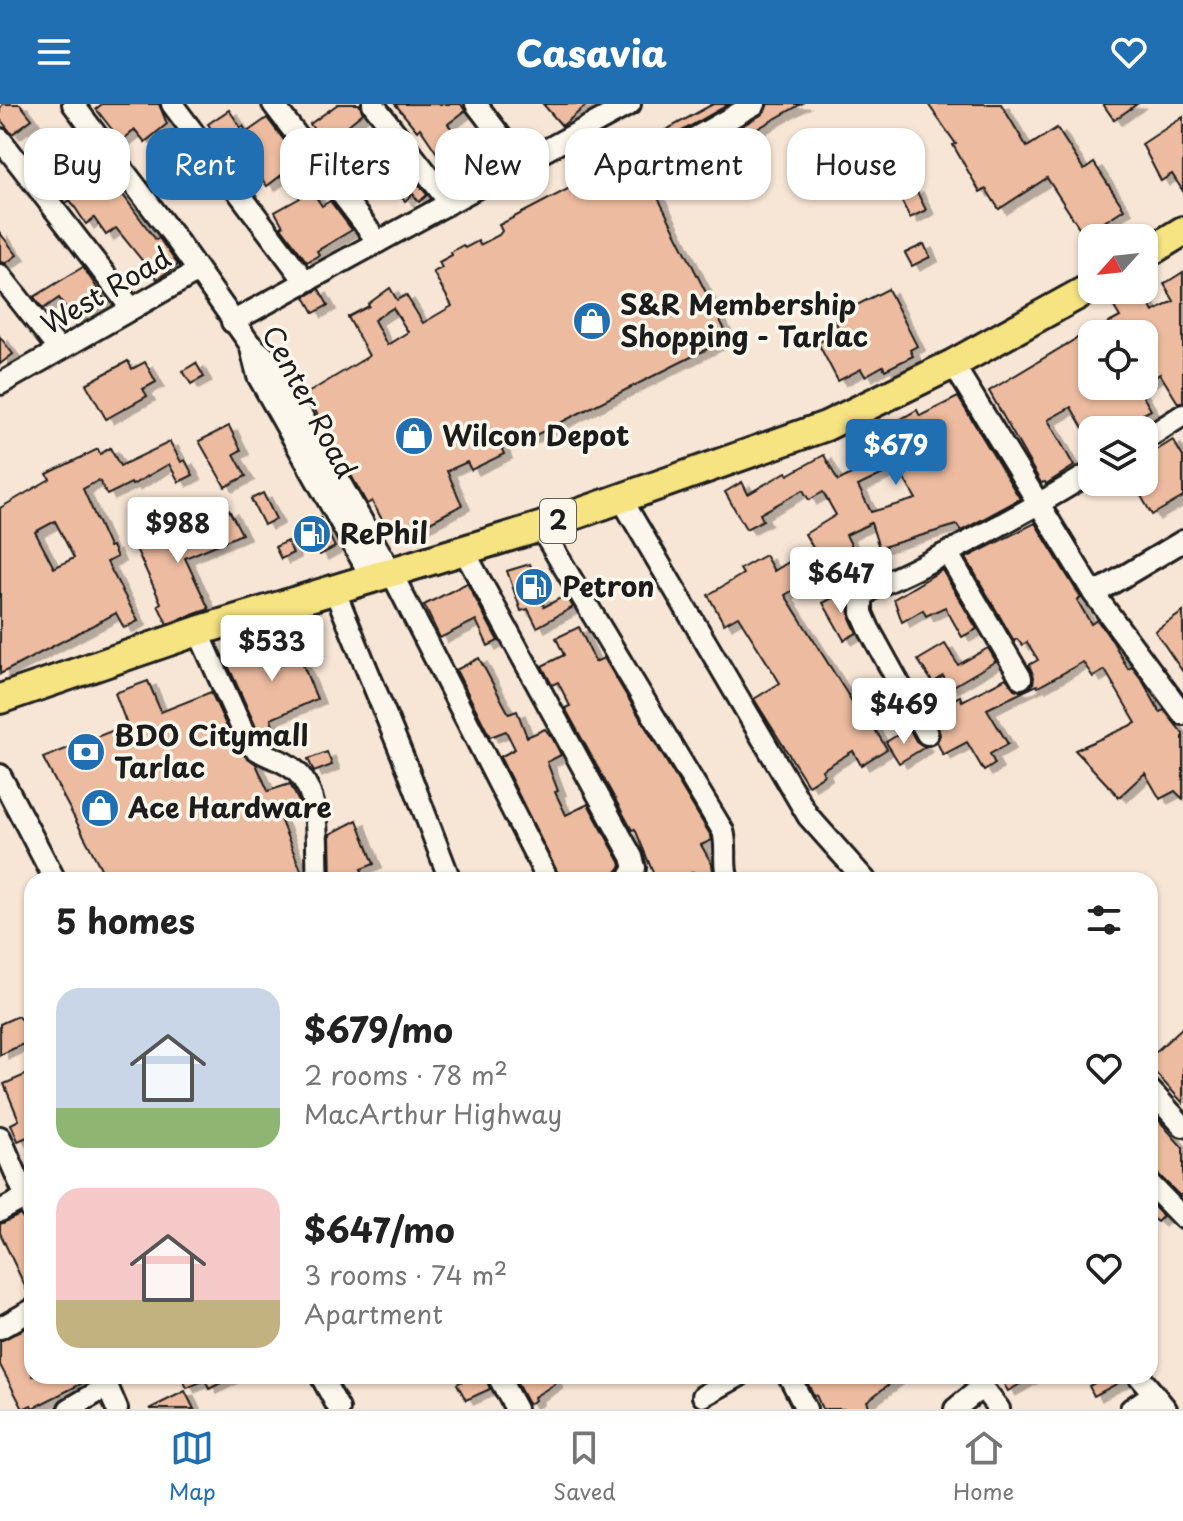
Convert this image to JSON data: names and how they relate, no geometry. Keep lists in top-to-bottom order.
{
  "streets": {
    "highway": ["2"],
    "street": ["West Road", "Center Road"]
  },
  "crossings": [
    ["West Road", "Center Road"],
    ["Center Road", "2"]
  ],
  "places": {
    "shop": ["S&R Membership Shopping - Tarlac", "Wilcon Depot", "Ace Hardware"],
    "fuel station": ["RePhil", "Petron"],
    "bank": ["BDO Citymall Tarlac"]
  },
  "north": "bottom left",
  "page": {
    "header": "Casavia",
    "chip": [
      "Buy",
      "Rent",
      "Filters",
      "New",
      "Apartment",
      "House"
    ],
    "price": [
      "$679",
      "$988",
      "$647",
      "$533",
      "$469"
    ],
    "heading": "5 homes",
    "list": [
      {
        "name": "$679/mo",
        "note": "2 rooms · 78 m² · MacArthur Highway"
      },
      {
        "name": "$647/mo",
        "note": "3 rooms · 74 m² · Apartment"
      }
    ],
    "tabs": ["Map", "Saved", "Home"]
  }
}
